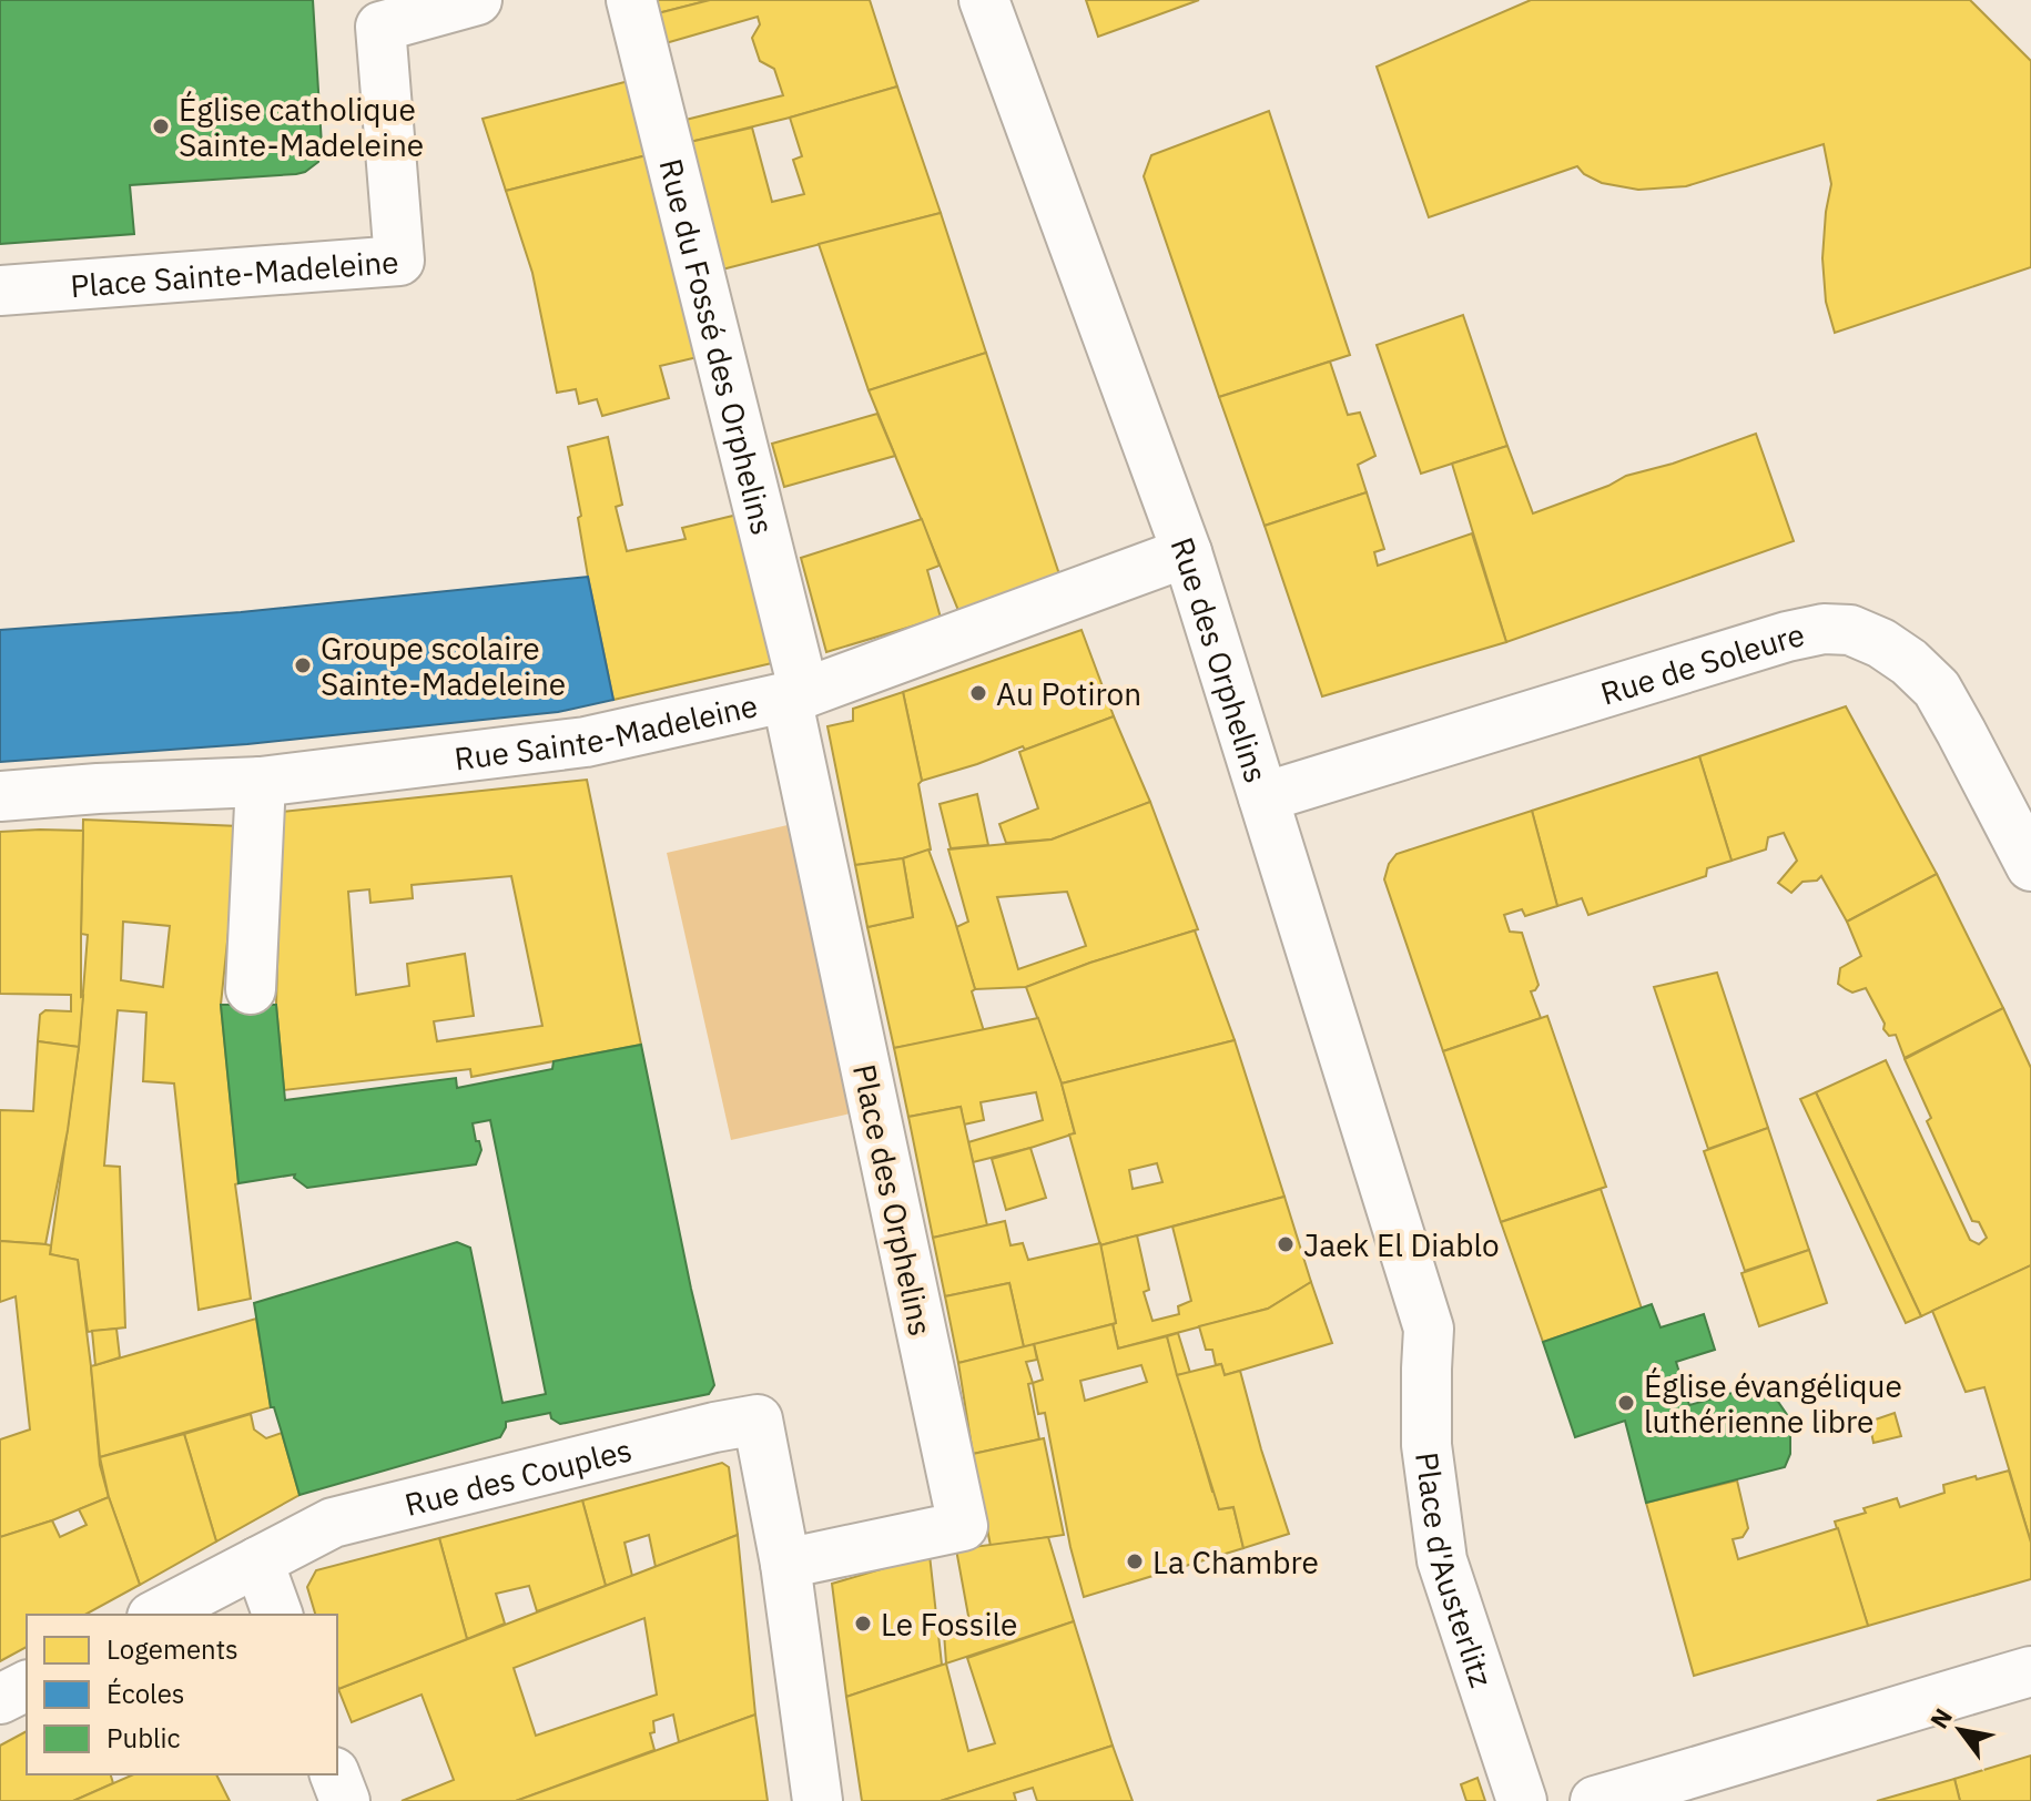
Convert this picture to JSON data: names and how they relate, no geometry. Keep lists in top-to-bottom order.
{
  "streets": {
    "street": [
      "Place Sainte-Madeleine",
      "Rue du Fossé des Orphelins",
      "Rue des Orphelins",
      "Rue de Soleure",
      "Rue Sainte-Madeleine",
      "Place des Orphelins",
      "Rue des Couples",
      "Place d'Austerlitz"
    ]
  },
  "crossings": [
    ["Rue du Fossé des Orphelins", "Rue Sainte-Madeleine"],
    ["Rue du Fossé des Orphelins", "Place des Orphelins"],
    ["Rue des Orphelins", "Rue de Soleure"],
    ["Rue des Orphelins", "Rue Sainte-Madeleine"],
    ["Rue des Orphelins", "Place d'Austerlitz"],
    ["Rue Sainte-Madeleine", "Place des Orphelins"],
    ["Place des Orphelins", "Rue des Couples"]
  ],
  "places": [
    "Église catholique Sainte-Madeleine",
    "Groupe scolaire Sainte-Madeleine",
    "Au Potiron",
    "Jaek El Diablo",
    "Église évangélique luthérienne libre",
    "La Chambre",
    "Le Fossile"
  ],
  "legend": ["Logements", "Écoles", "Public"],
  "north": "top left"
}
